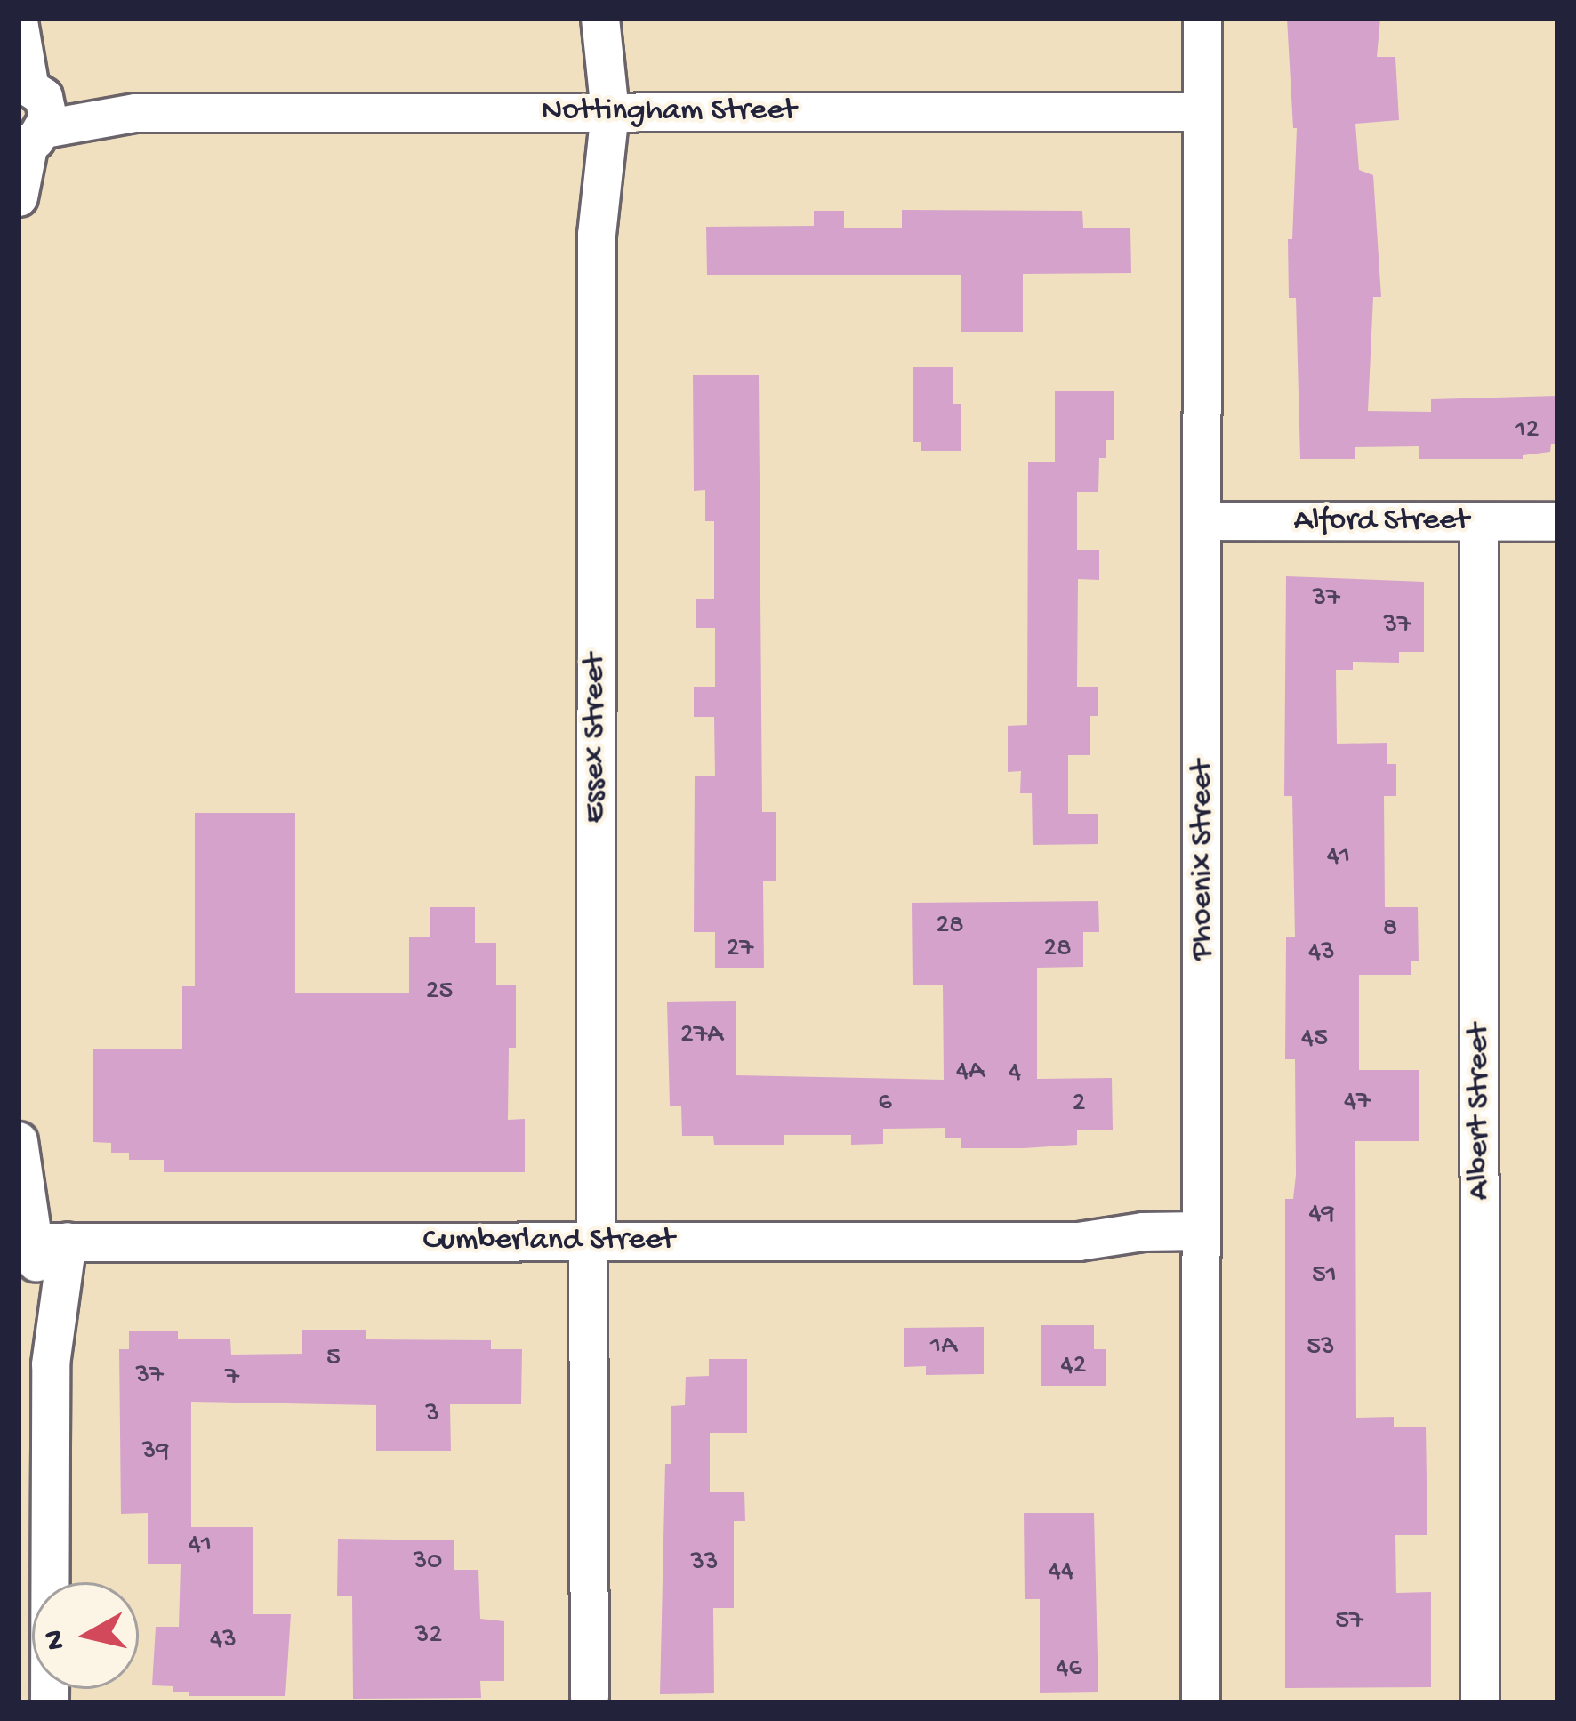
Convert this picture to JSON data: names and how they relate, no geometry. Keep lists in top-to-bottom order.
{
  "streets": {
    "street": [
      "Nottingham Street",
      "Alford Street",
      "Essex Street",
      "Phoenix Street",
      "Albert Street",
      "Cumberland Street"
    ]
  },
  "crossings": [
    ["Nottingham Street", "Essex Street"],
    ["Nottingham Street", "Phoenix Street"],
    ["Alford Street", "Phoenix Street"],
    ["Alford Street", "Albert Street"],
    ["Essex Street", "Cumberland Street"],
    ["Phoenix Street", "Cumberland Street"]
  ],
  "house_numbers": [
    "12",
    "37",
    "37",
    "41",
    "28",
    "8",
    "27",
    "28",
    "43",
    "25",
    "27A",
    "45",
    "4A",
    "4",
    "47",
    "6",
    "2",
    "49",
    "51",
    "1A",
    "53",
    "5",
    "42",
    "37",
    "7",
    "3",
    "39",
    "41",
    "30",
    "33",
    "44",
    "57",
    "32",
    "43",
    "46"
  ],
  "north": "left"
}
